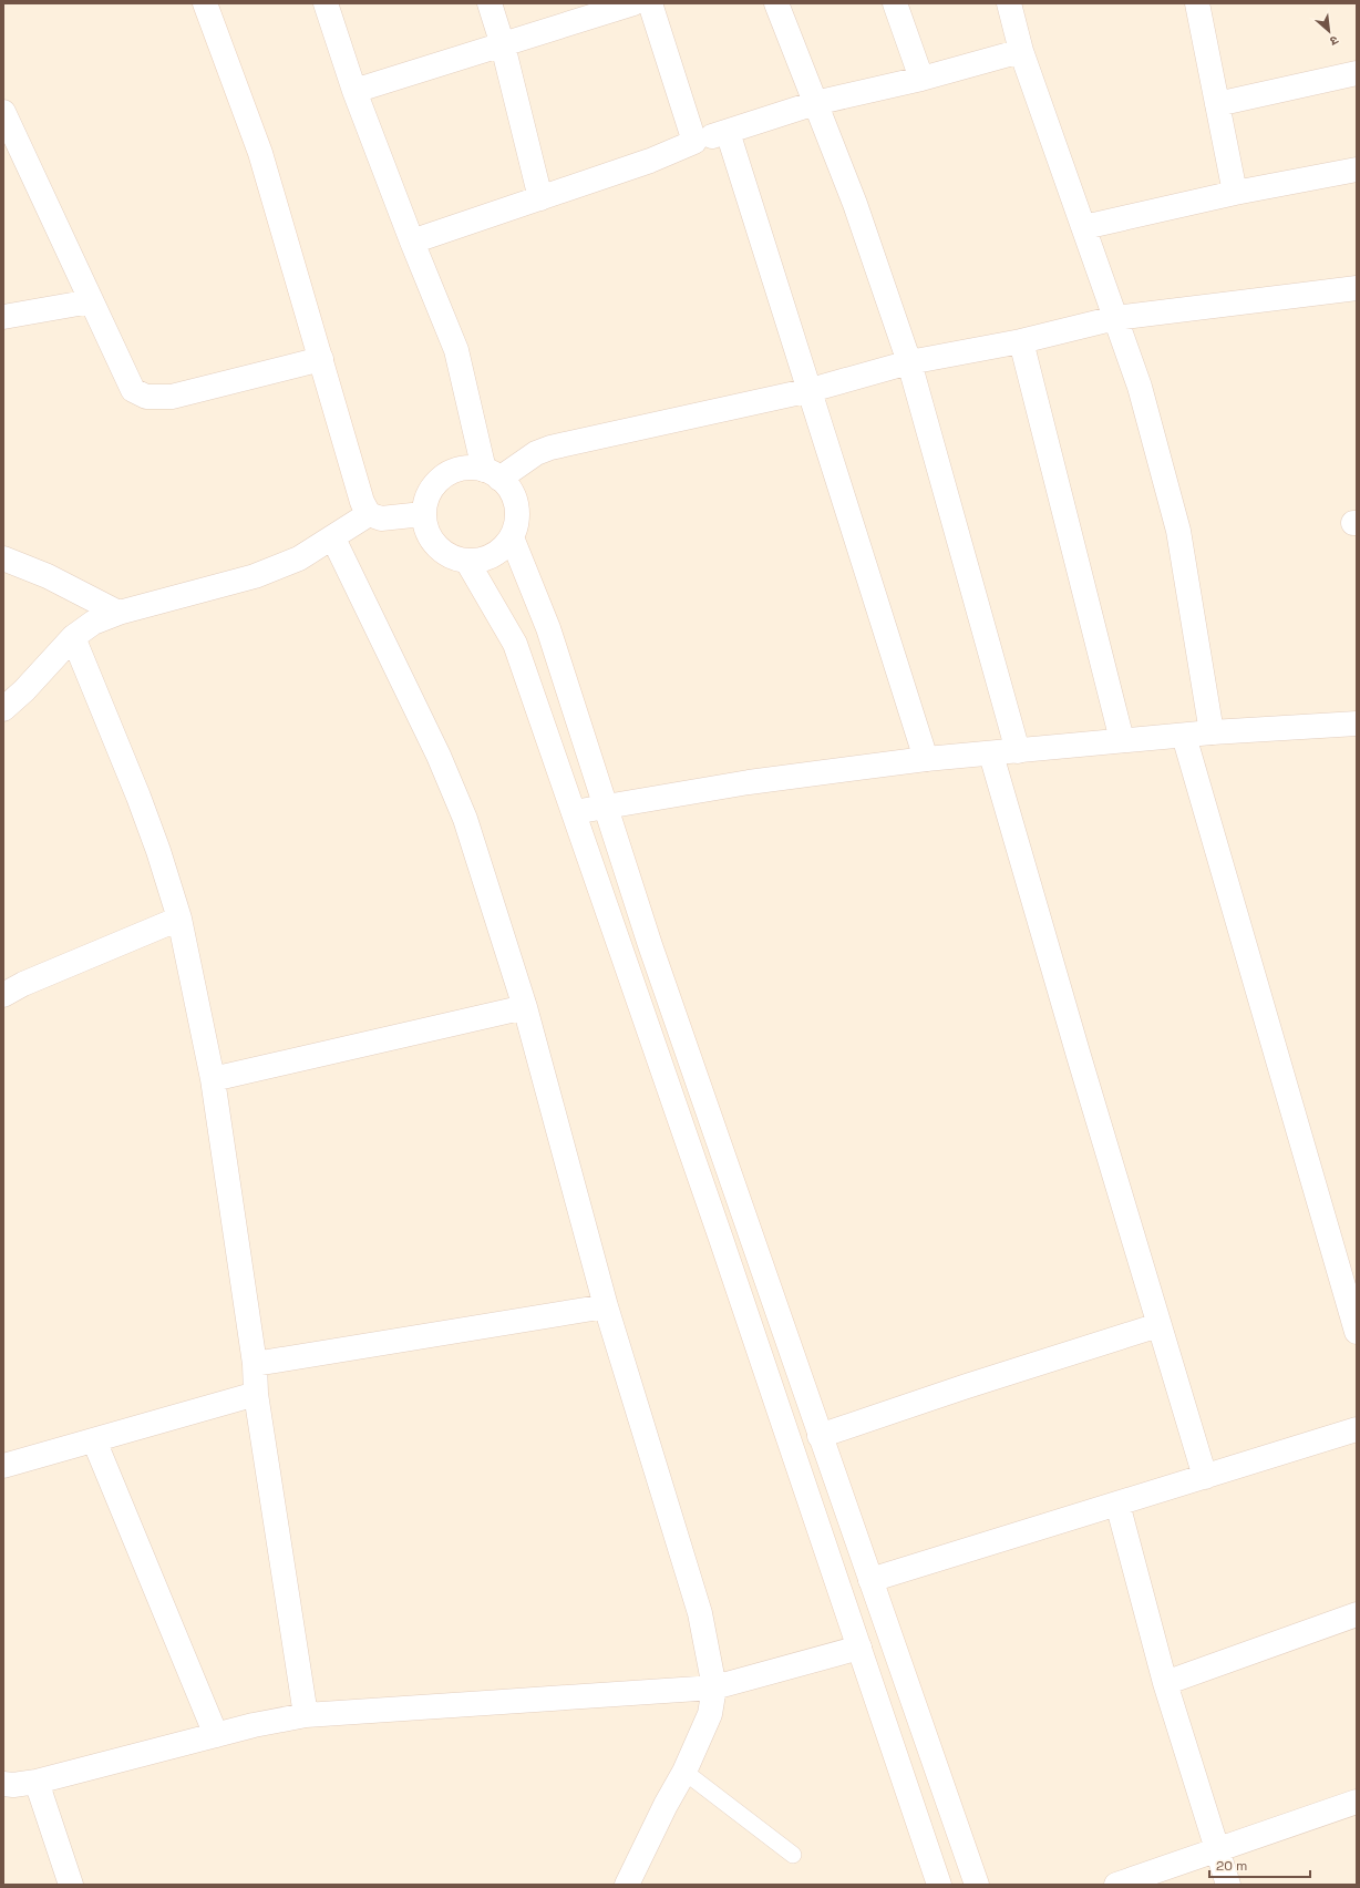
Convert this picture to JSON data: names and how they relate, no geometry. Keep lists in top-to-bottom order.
{
  "scale_bar": "20 m",
  "north": "bottom right"
}
